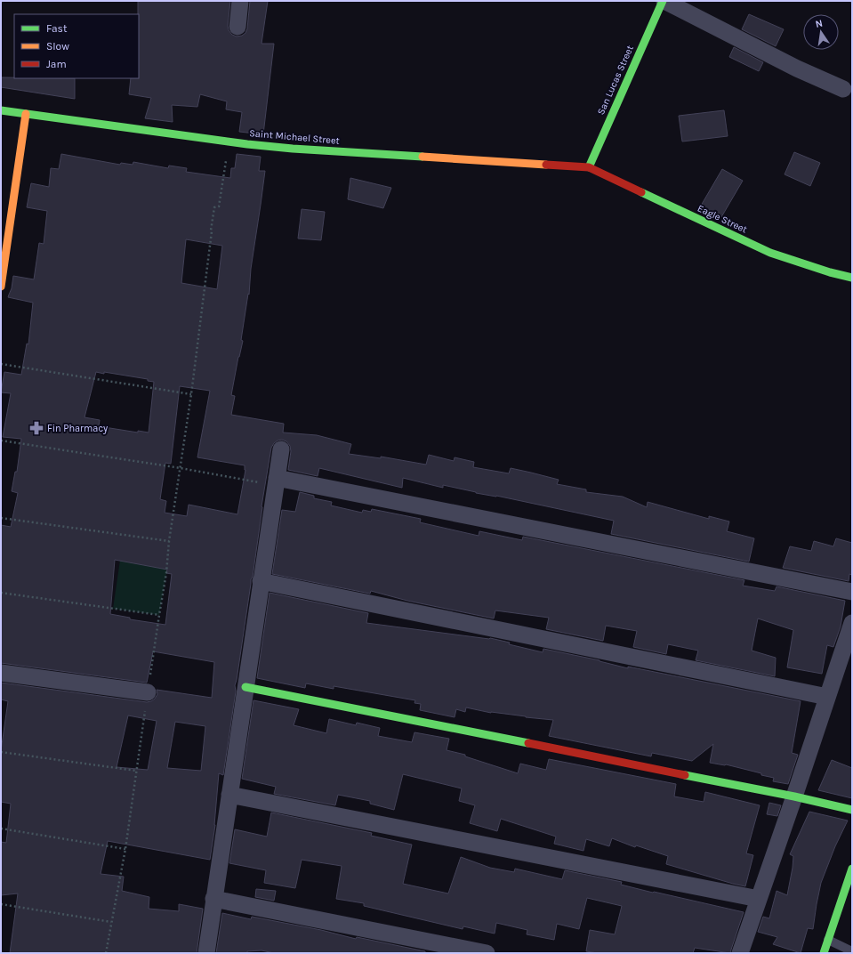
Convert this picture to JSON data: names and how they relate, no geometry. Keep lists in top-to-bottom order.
{
  "streets": {
    "street": ["San Lucas Street", "Saint Michael Street", "Eagle Street"]
  },
  "crossings": [
    ["San Lucas Street", "Saint Michael Street"],
    ["San Lucas Street", "Eagle Street"],
    ["Saint Michael Street", "Eagle Street"]
  ],
  "places": {
    "pharmacy": ["Fin Pharmacy"]
  },
  "legend": ["Fast", "Slow", "Jam"],
  "north": "top"
}
